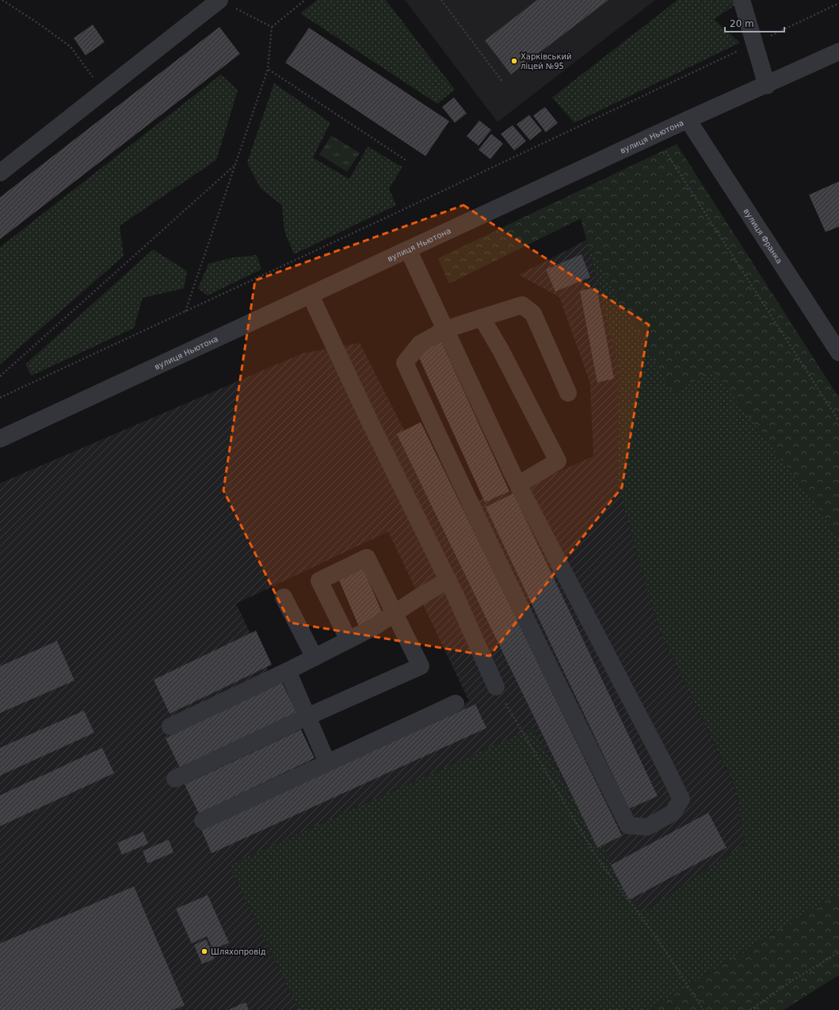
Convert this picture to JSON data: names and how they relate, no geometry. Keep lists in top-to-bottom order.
{
  "streets": {
    "street": ["вулиця Ньютона", "вулиця Франка"]
  },
  "crossings": [
    ["вулиця Ньютона", "вулиця Франка"]
  ],
  "places": ["Харківський ліцей №95", "Шляхопровід"],
  "scale_bar": "20 m"
}
